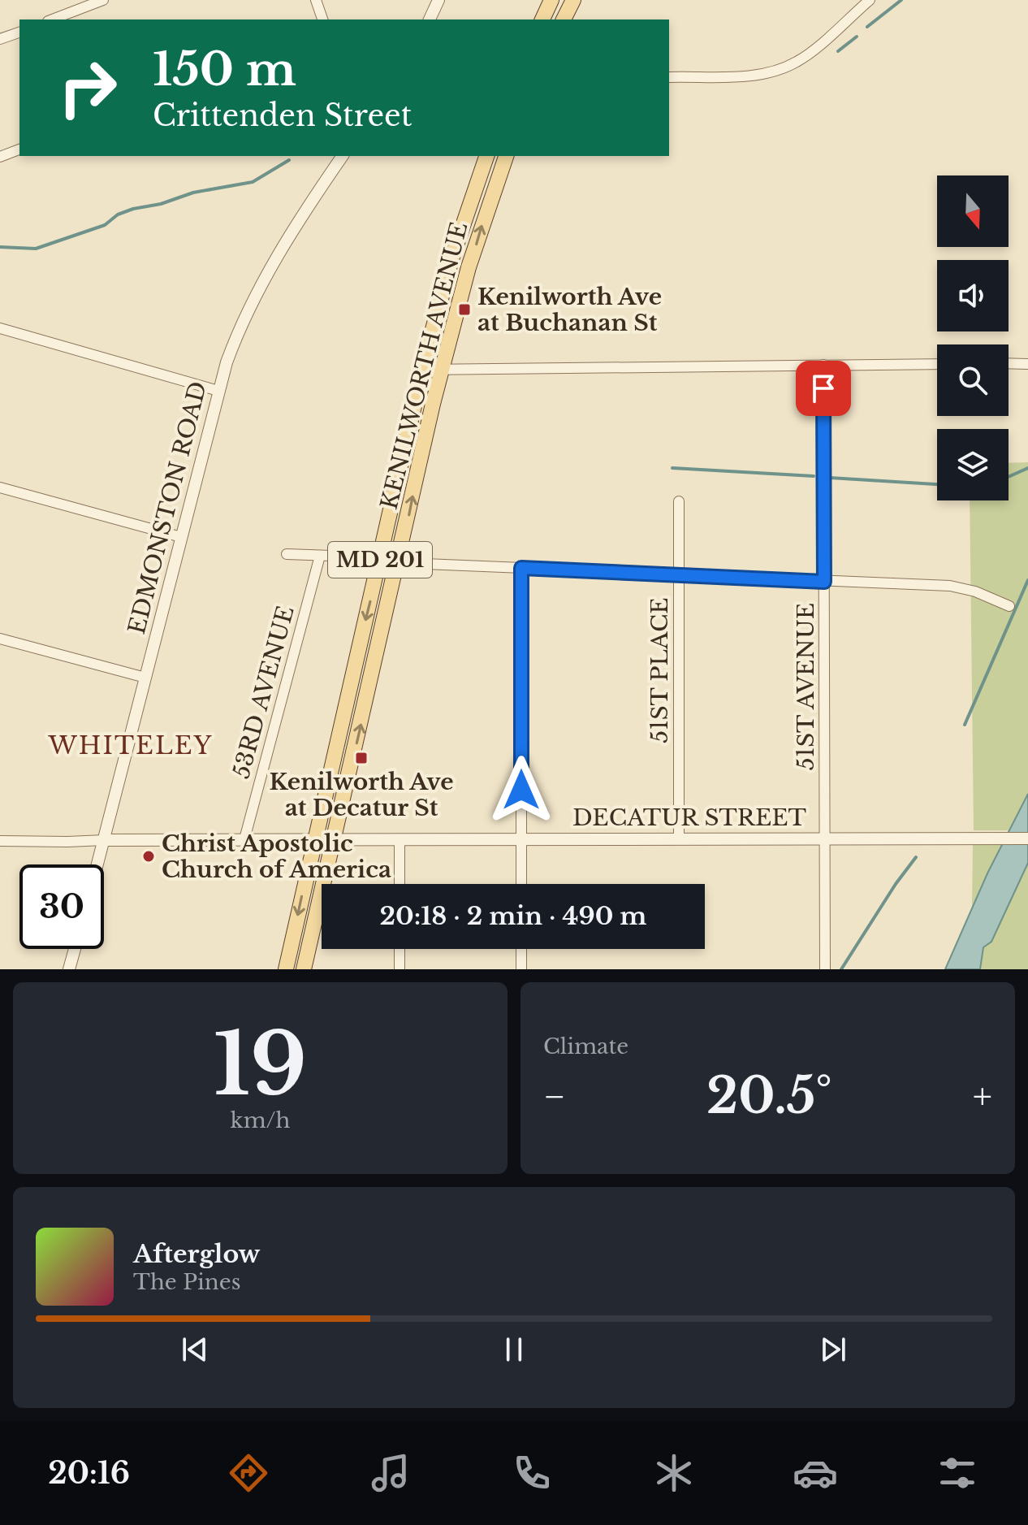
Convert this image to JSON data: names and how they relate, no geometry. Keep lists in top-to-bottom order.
{
  "streets": {
    "main road": ["KENILWORTH AVENUE", "MD 201"],
    "street": [
      "EDMONSTON ROAD",
      "51ST PLACE",
      "51ST AVENUE",
      "53RD AVENUE",
      "DECATUR STREET"
    ]
  },
  "crossings": [
    ["KENILWORTH AVENUE", "DECATUR STREET"],
    ["EDMONSTON ROAD", "DECATUR STREET"],
    ["51ST PLACE", "DECATUR STREET"],
    ["51ST AVENUE", "DECATUR STREET"],
    ["53RD AVENUE", "DECATUR STREET"]
  ],
  "districts": ["WHITELEY"],
  "places": {
    "transit": ["Kenilworth Ave at Buchanan St", "Kenilworth Ave at Decatur St"],
    "other": ["Christ Apostolic Church of America"]
  },
  "north": "bottom",
  "page": {
    "turn": ["150 m", "Crittenden Street"],
    "limit": "30",
    "trip": "20:18 · 2 min · 490 m",
    "tile": [
      ["19", "km/h"],
      "Climate"
    ],
    "heat": ["−", "20.5°", "+"],
    "song": ["Afterglow", "The Pines"],
    "tabs": "20:16"
  }
}
